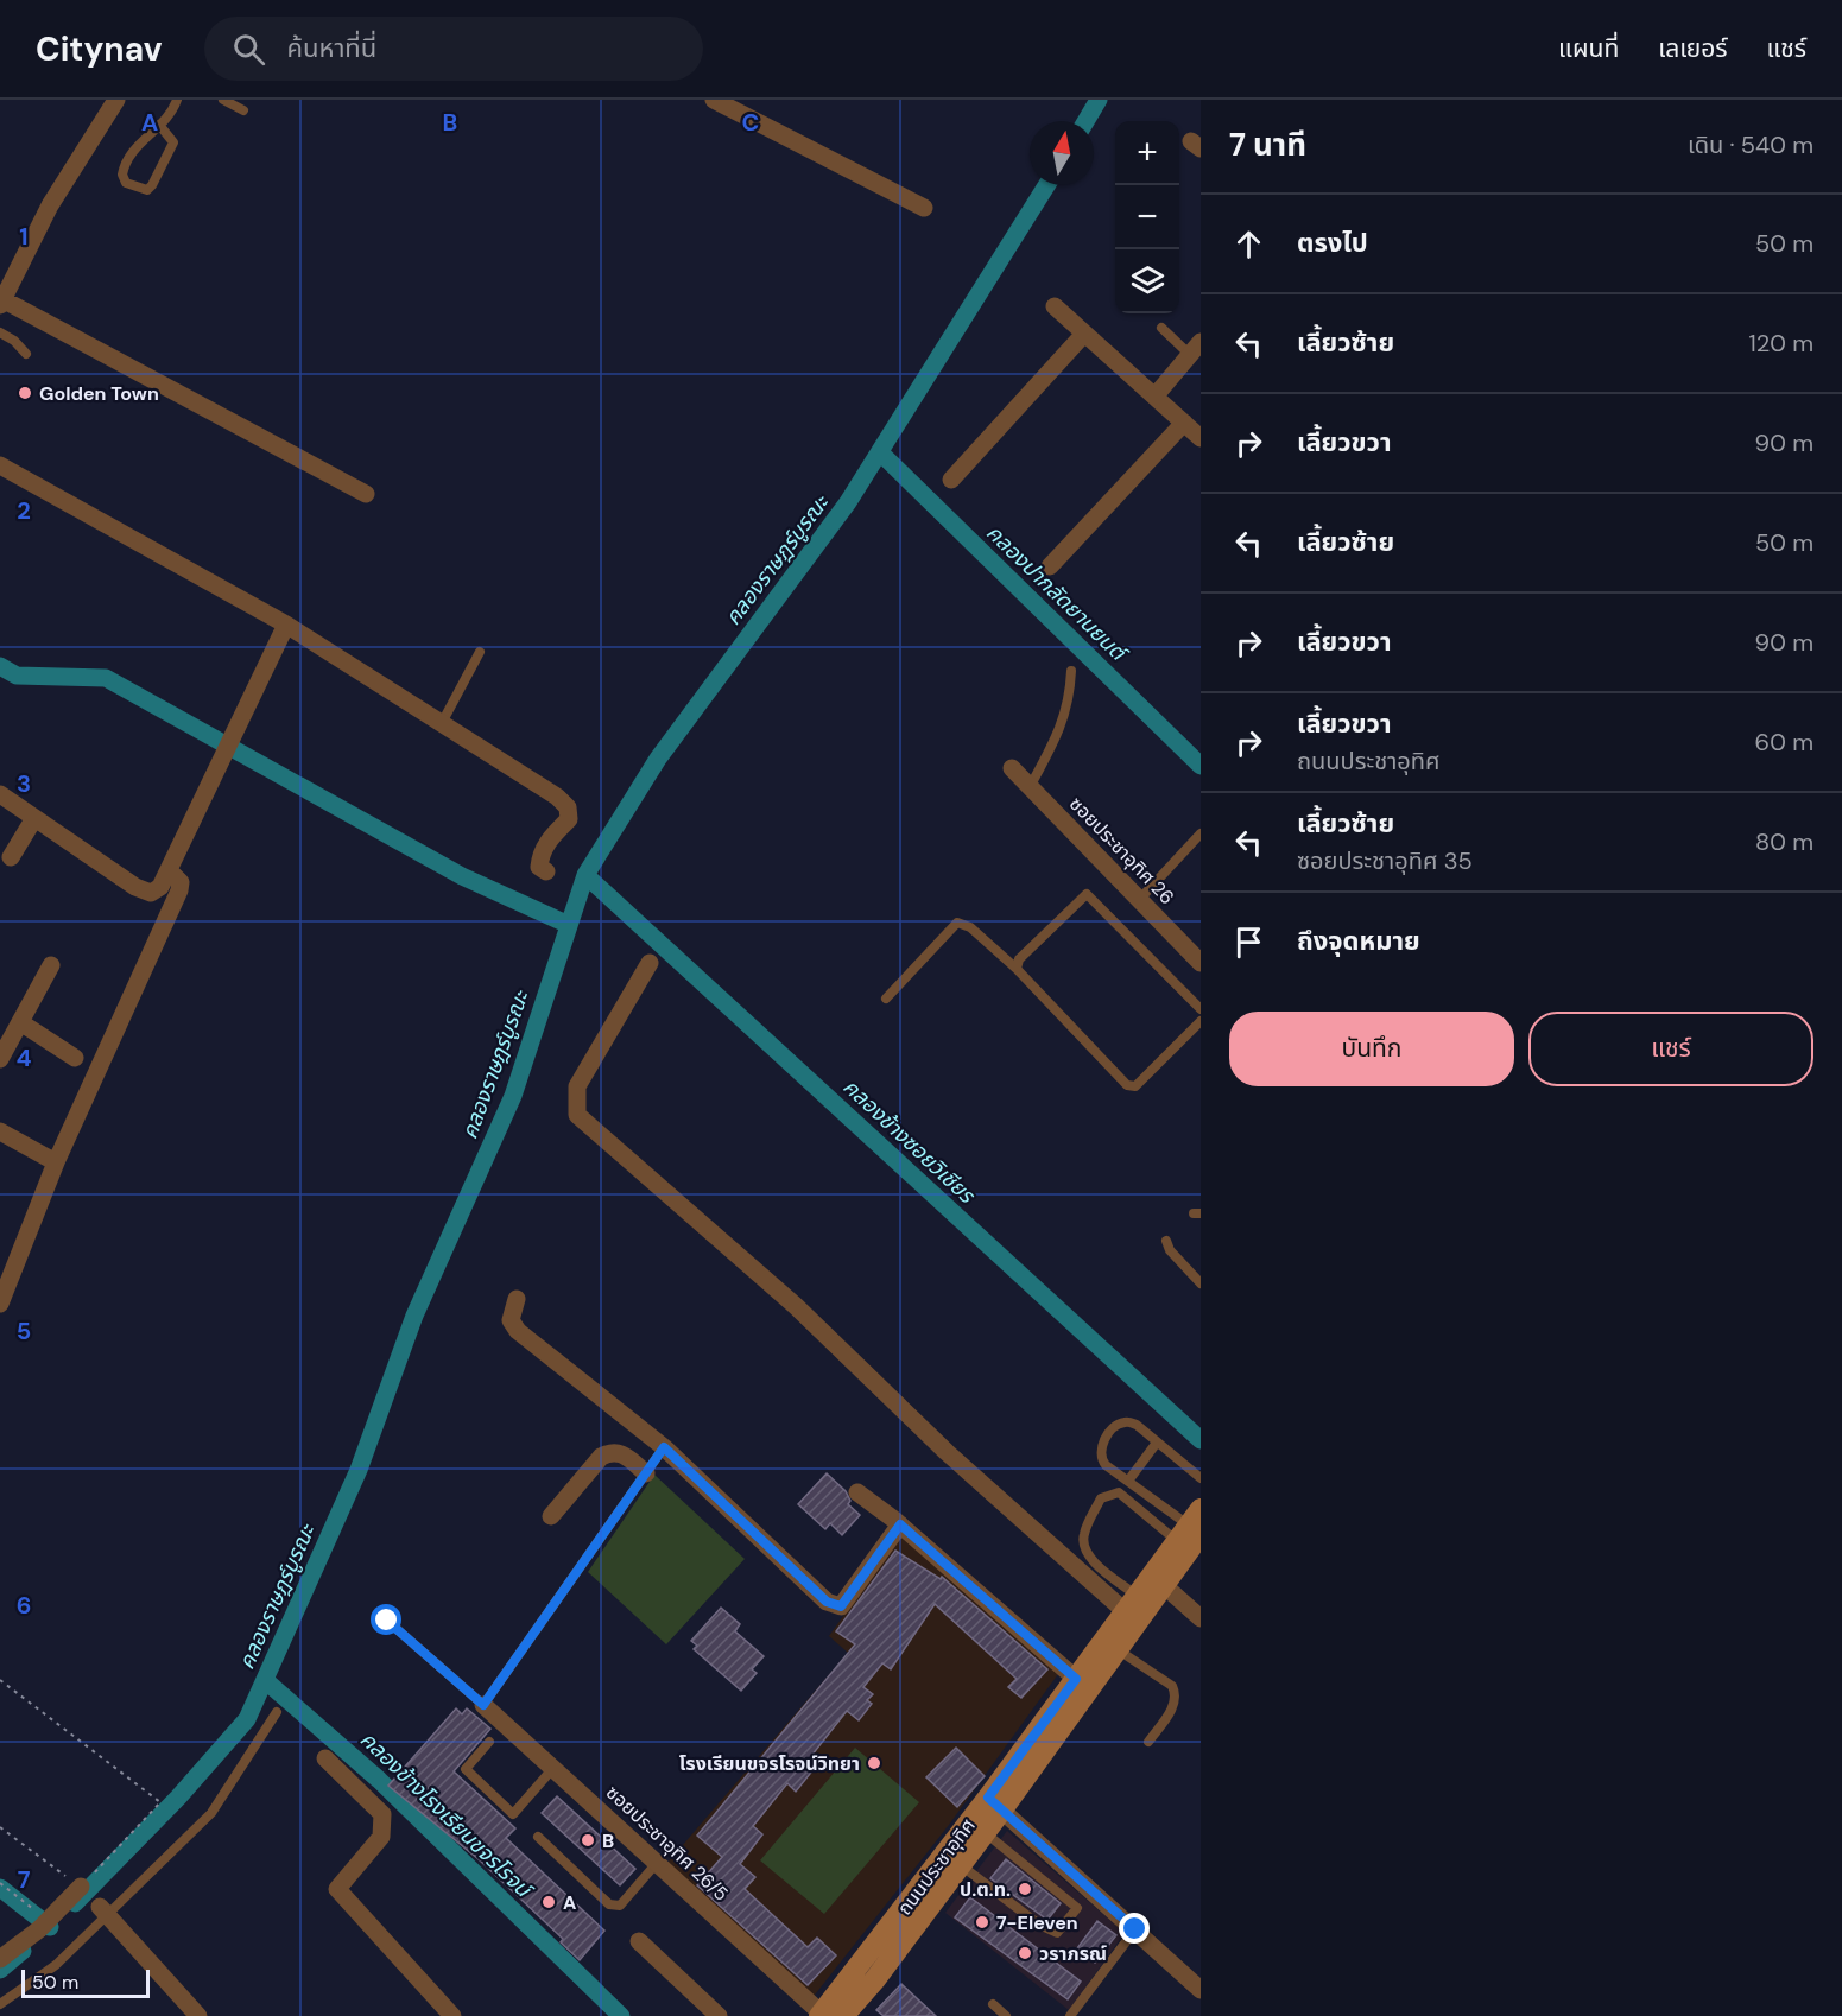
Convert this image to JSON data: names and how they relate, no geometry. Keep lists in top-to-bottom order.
{
  "streets": {
    "main road": ["ถนนประชาอุทิศ"],
    "street": ["ซอยประชาอุทิศ 26", "ซอยประชาอุทิศ 26/5"]
  },
  "crossings": [
    ["ซอยประชาอุทิศ 26/5", "ถนนประชาอุทิศ"]
  ],
  "water": [
    "คลองราษฎร์บูรณะ",
    "คลองปากลัดยานยนต์",
    "คลองข้างซอยวิเชียร",
    "คลองข้างโรงเรียนขจรโรจน์"
  ],
  "places": [
    "Golden Town",
    "โรงเรียนขจรโรจน์วิทยา",
    "B",
    "ป.ต.ท.",
    "A",
    "7-Eleven",
    "วราภรณ์"
  ],
  "scale_bar": "50 m",
  "north": "top",
  "page": {
    "header": "Citynav",
    "search": "ค้นหาที่นี่",
    "nav": ["แผนที่", "เลเยอร์", "แชร์"],
    "heading": ["7 นาที", "เดิน · 540 m"],
    "map_buttons": ["+", "−"],
    "list": [
      ["ตรงไป", "50 m"],
      ["เลี้ยวซ้าย", "120 m"],
      ["เลี้ยวขวา", "90 m"],
      ["เลี้ยวซ้าย", "50 m"],
      ["เลี้ยวขวา", "90 m"],
      ["เลี้ยวขวา", "ถนนประชาอุทิศ", "60 m"],
      ["เลี้ยวซ้าย", "ซอยประชาอุทิศ 35", "80 m"],
      "ถึงจุดหมาย"
    ],
    "buttons": ["บันทึก", "แชร์"],
    "scale": "50 m"
  },
  "grid": {
    "columns": ["A", "B", "C"],
    "rows": [
      "1",
      "2",
      "3",
      "4",
      "5",
      "6",
      "7"
    ]
  }
}
